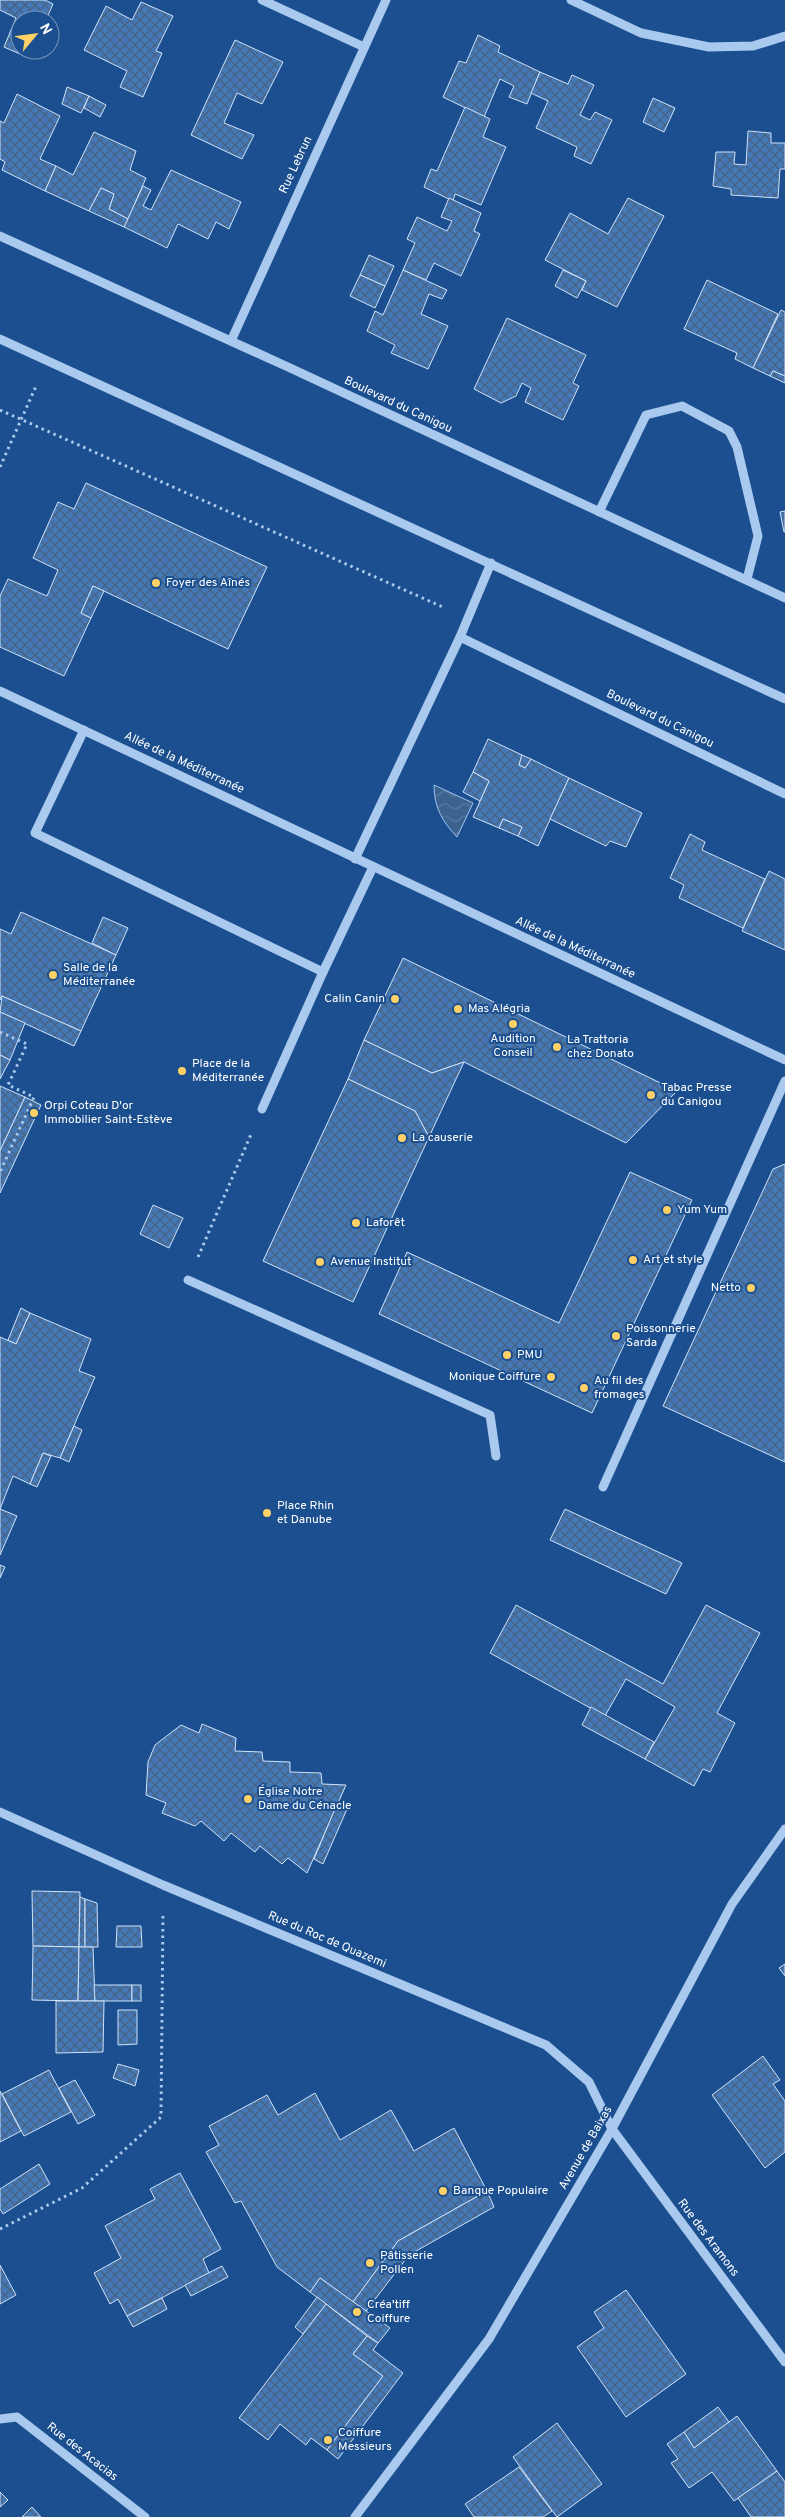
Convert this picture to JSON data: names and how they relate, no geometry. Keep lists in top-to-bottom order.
{
  "streets": {
    "street": [
      "Rue Lebrun",
      "Boulevard du Canigou",
      "Allée de la Méditerranée",
      "Rue du Roc de Quazemi",
      "Avenue de Baixas",
      "Rue des Aramons",
      "Rue des Acacias"
    ]
  },
  "crossings": [
    ["Rue Lebrun", "Boulevard du Canigou"],
    ["Rue du Roc de Quazemi", "Avenue de Baixas"],
    ["Rue du Roc de Quazemi", "Rue des Aramons"],
    ["Avenue de Baixas", "Rue des Aramons"]
  ],
  "places": [
    "Foyer des Aînés",
    "Salle de la Méditerranée",
    "Calin Canin",
    "Mas Alégria",
    "Audition Conseil",
    "La Trattoria chez Donato",
    "Place de la Méditerranée",
    "Tabac Presse du Canigou",
    "Orpi Coteau D'or Immobilier Saint-Estève",
    "La causerie",
    "Yum Yum",
    "Laforêt",
    "Art et style",
    "Avenue Institut",
    "Netto",
    "Poissonnerie Sarda",
    "PMU",
    "Monique Coiffure",
    "Au fil des fromages",
    "Place Rhin et Danube",
    "Église Notre Dame du Cénacle",
    "Banque Populaire",
    "Pâtisserie Pollen",
    "Créa'tiff Coiffure",
    "Coiffure Messieurs"
  ],
  "north": "top right"
}
